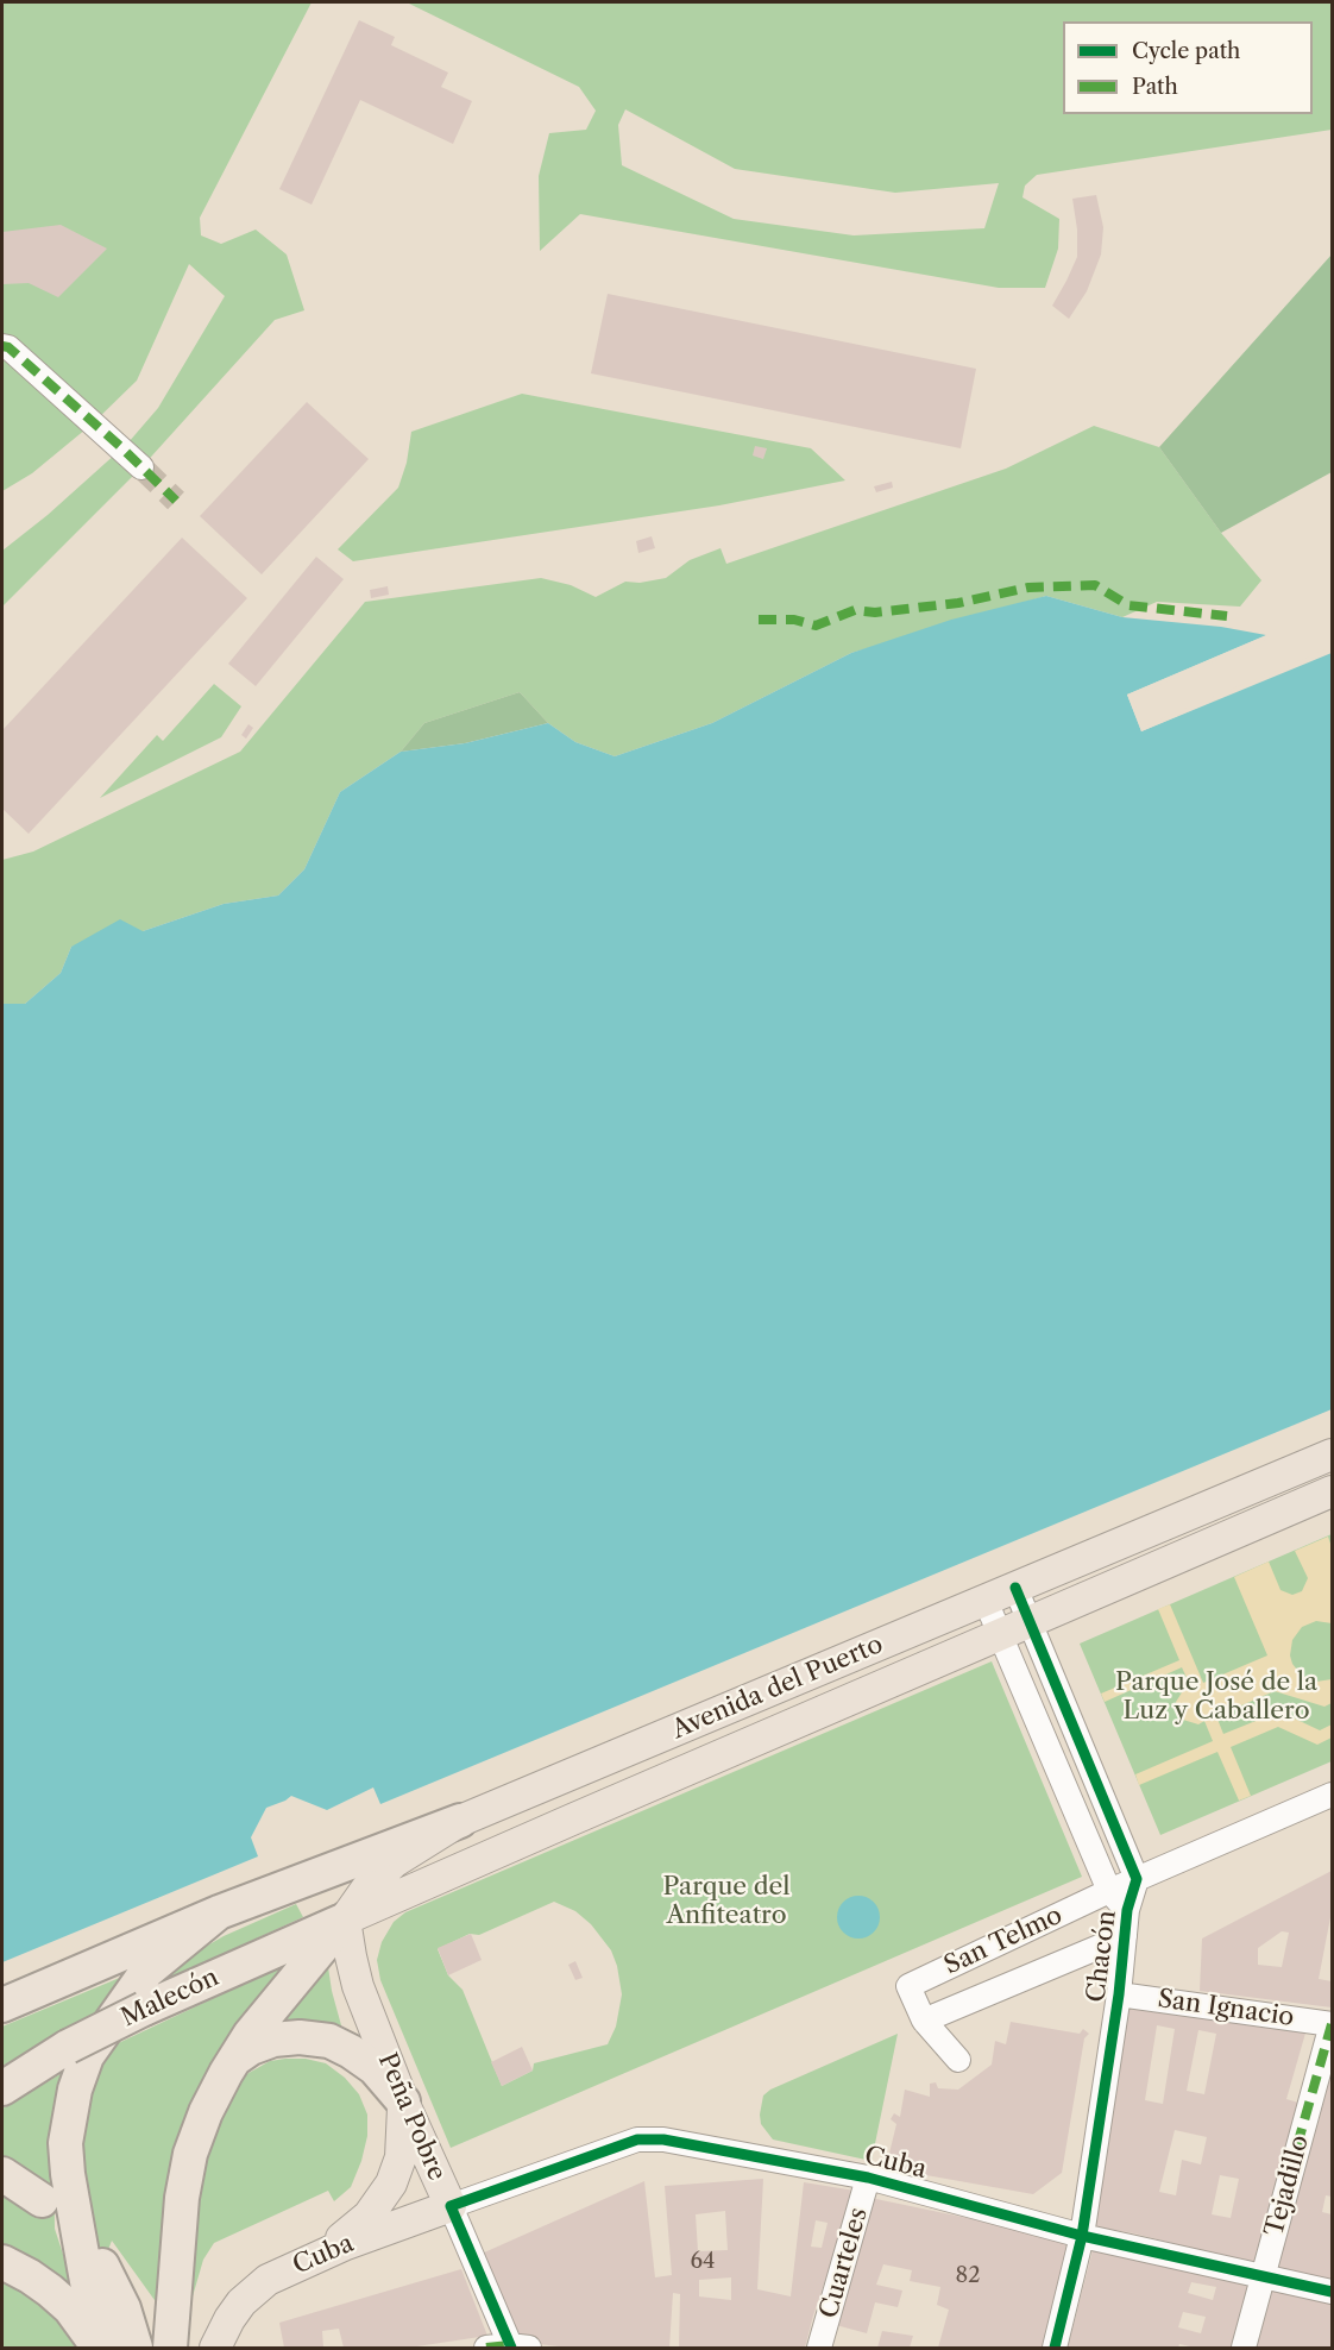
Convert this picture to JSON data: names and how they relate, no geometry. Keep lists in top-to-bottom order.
{
  "streets": {
    "highway": ["Avenida del Puerto", "Malecón"],
    "main road": ["Peña Pobre", "Cuba"],
    "street": [
      "San Telmo",
      "Chacón",
      "San Ignacio",
      "Tejadillo",
      "Cuarteles"
    ]
  },
  "crossings": [
    ["Avenida del Puerto", "Chacón"],
    ["Avenida del Puerto", "Malecón"],
    ["Avenida del Puerto", "Peña Pobre"],
    ["San Telmo", "Chacón"],
    ["Chacón", "San Ignacio"],
    ["Chacón", "Cuba"],
    ["Malecón", "Peña Pobre"],
    ["San Ignacio", "Tejadillo"],
    ["Peña Pobre", "Cuba"],
    ["Cuba", "Tejadillo"],
    ["Cuba", "Cuarteles"]
  ],
  "parks": ["Parque José de la Luz y Caballero", "Parque del Anfiteatro"],
  "house_numbers": ["64", "82"],
  "legend": ["Cycle path", "Path"]
}
